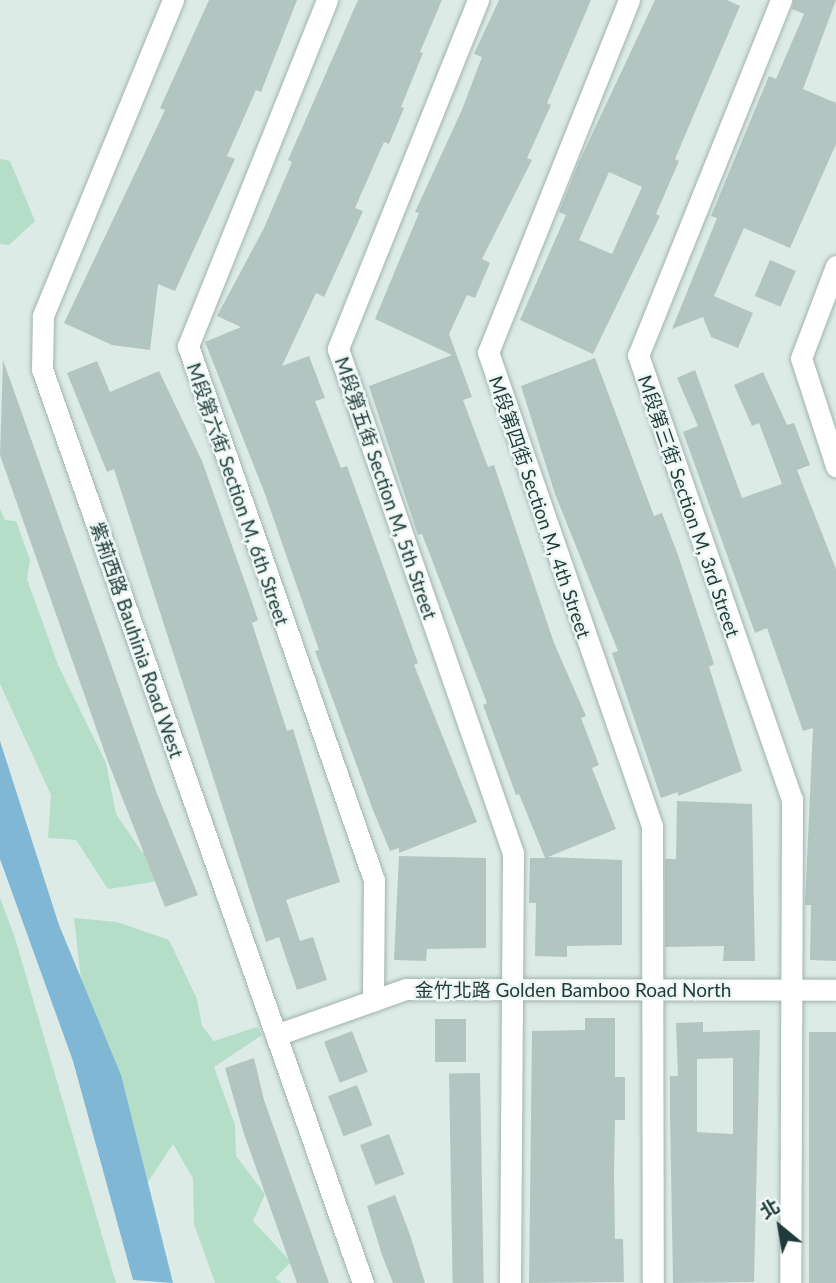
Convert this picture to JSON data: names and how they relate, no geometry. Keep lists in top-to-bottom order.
{
  "streets": {
    "street": [
      "M段第五街 Section M, 5th Street",
      "M段第六街 Section M, 6th Street",
      "M段第三街 Section M, 3rd Street",
      "M段第四街 Section M, 4th Street",
      "紫荊西路 Bauhinia Road West",
      "金竹北路 Golden Bamboo Road North"
    ]
  },
  "crossings": [
    ["M段第五街 Section M, 5th Street", "金竹北路 Golden Bamboo Road North"],
    ["M段第六街 Section M, 6th Street", "金竹北路 Golden Bamboo Road North"],
    ["M段第三街 Section M, 3rd Street", "金竹北路 Golden Bamboo Road North"],
    ["M段第四街 Section M, 4th Street", "金竹北路 Golden Bamboo Road North"],
    ["紫荊西路 Bauhinia Road West", "金竹北路 Golden Bamboo Road North"]
  ],
  "north": "top left"
}
